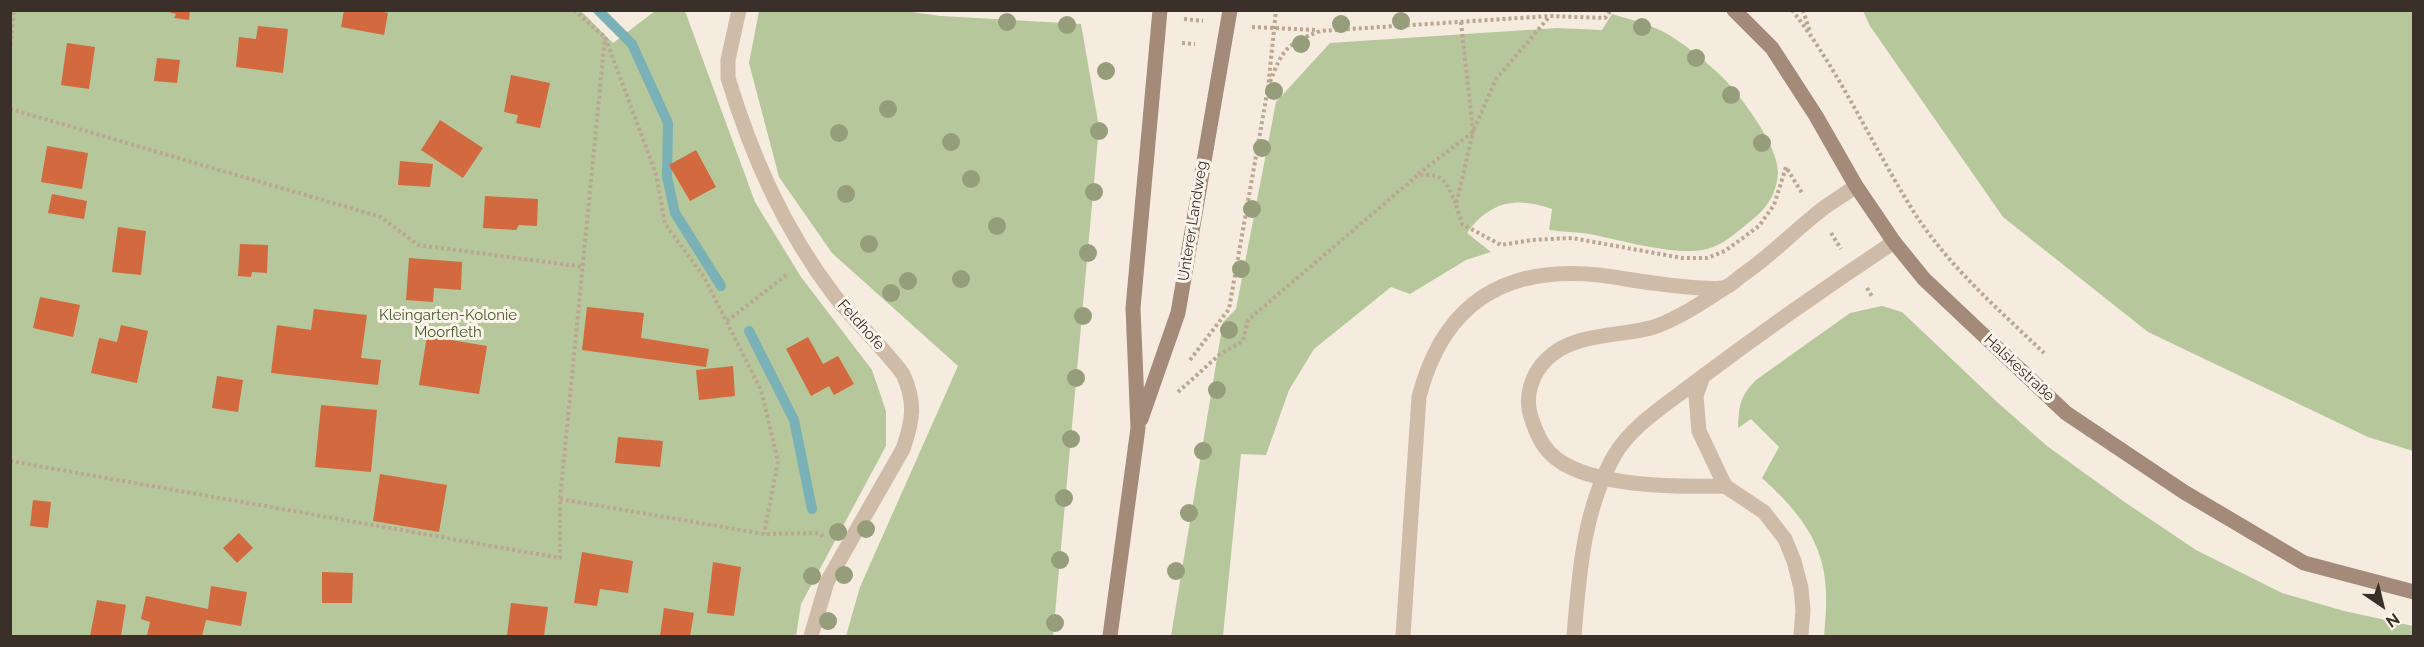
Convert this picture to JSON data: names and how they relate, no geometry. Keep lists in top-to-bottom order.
{
  "streets": {
    "main road": ["Unterer Landweg", "Halskestraße"],
    "street": ["Feldhofe"]
  },
  "parks": ["Kleingarten-Kolonie Moorfleth"],
  "north": "bottom right"
}
